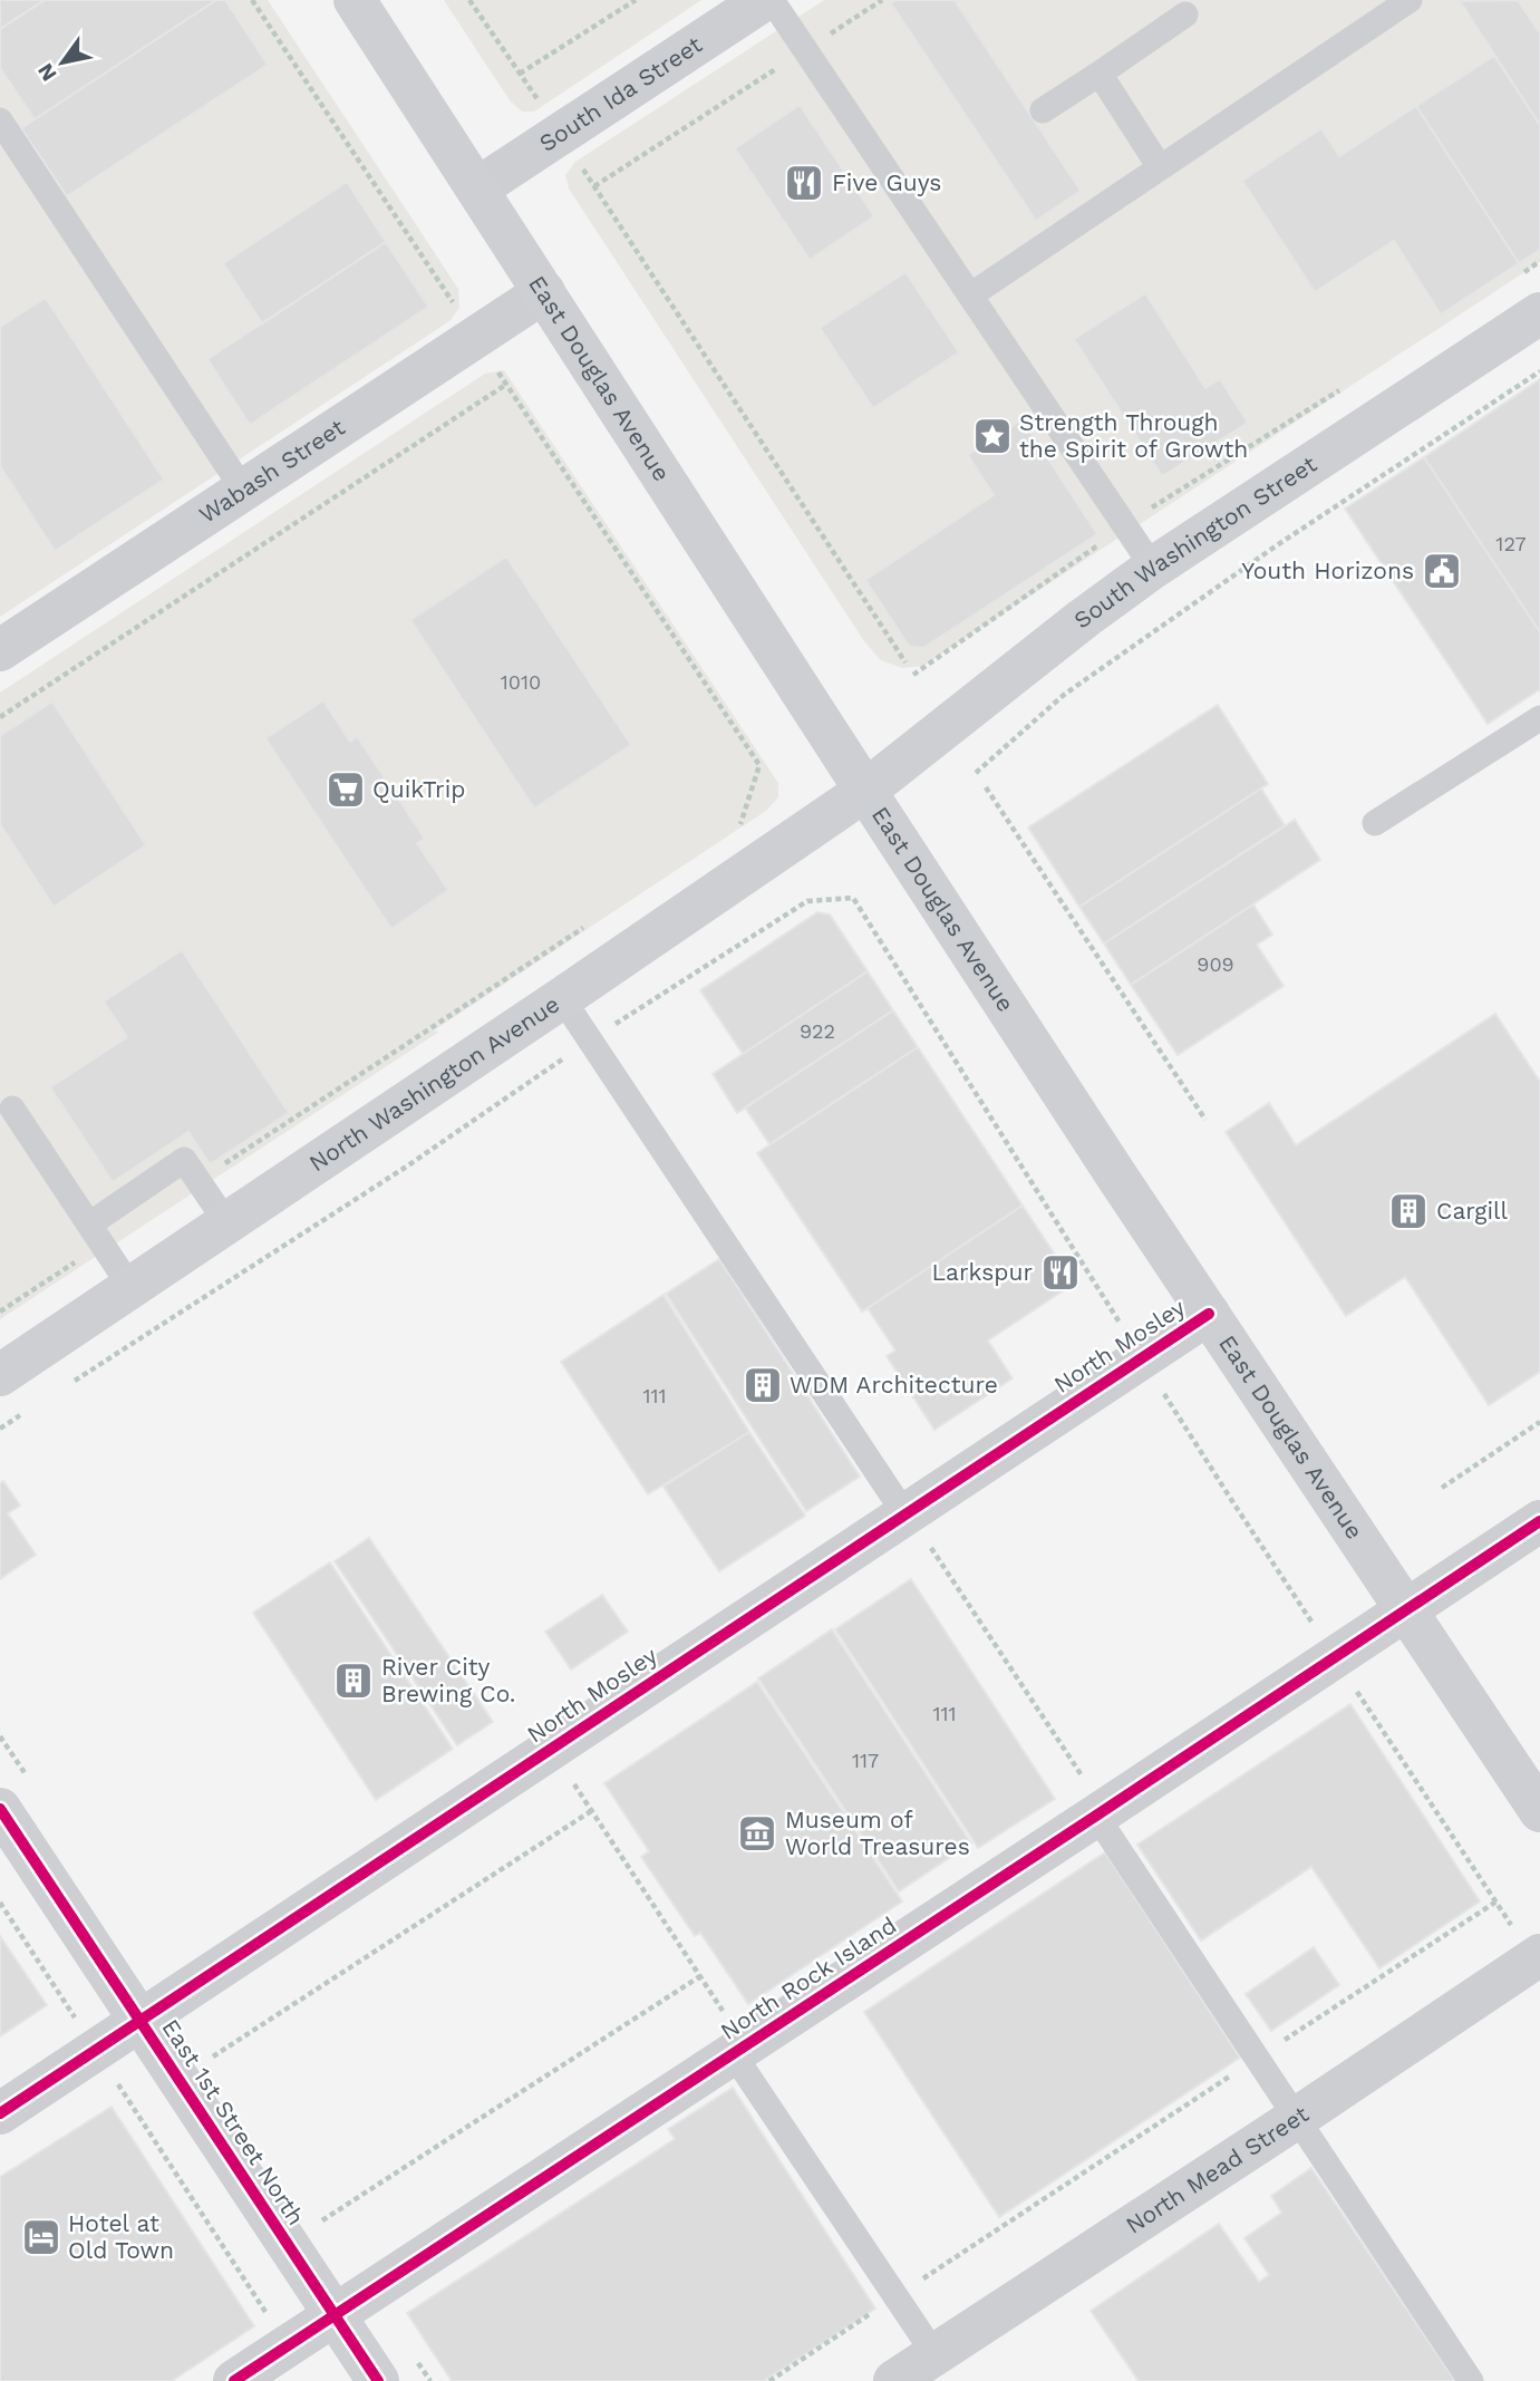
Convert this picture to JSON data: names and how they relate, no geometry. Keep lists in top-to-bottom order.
{
  "streets": {
    "main road": [
      "East Douglas Avenue",
      "South Washington Street",
      "North Washington Avenue",
      "East 1st Street North"
    ],
    "street": [
      "South Ida Street",
      "Wabash Street",
      "North Mosley",
      "North Rock Island",
      "North Mead Street"
    ]
  },
  "crossings": [
    ["South Ida Street", "East Douglas Avenue"],
    ["East Douglas Avenue", "Wabash Street"],
    ["East Douglas Avenue", "South Washington Street"],
    ["East Douglas Avenue", "North Washington Avenue"],
    ["East Douglas Avenue", "North Mosley"],
    ["East Douglas Avenue", "North Rock Island"],
    ["South Washington Street", "North Washington Avenue"],
    ["North Mosley", "East 1st Street North"],
    ["North Rock Island", "East 1st Street North"]
  ],
  "places": {
    "restaurant": ["Five Guys", "Larkspur"],
    "place": ["Strength Through the Spirit of Growth"],
    "public building": ["Youth Horizons"],
    "supermarket": ["QuikTrip"],
    "building": ["Cargill", "WDM Architecture", "River City Brewing Co."],
    "museum": ["Museum of World Treasures"],
    "hotel": ["Hotel at Old Town"]
  },
  "house_numbers": [
    "127",
    "1010",
    "909",
    "922",
    "111",
    "111",
    "117"
  ],
  "north": "bottom left"
}
